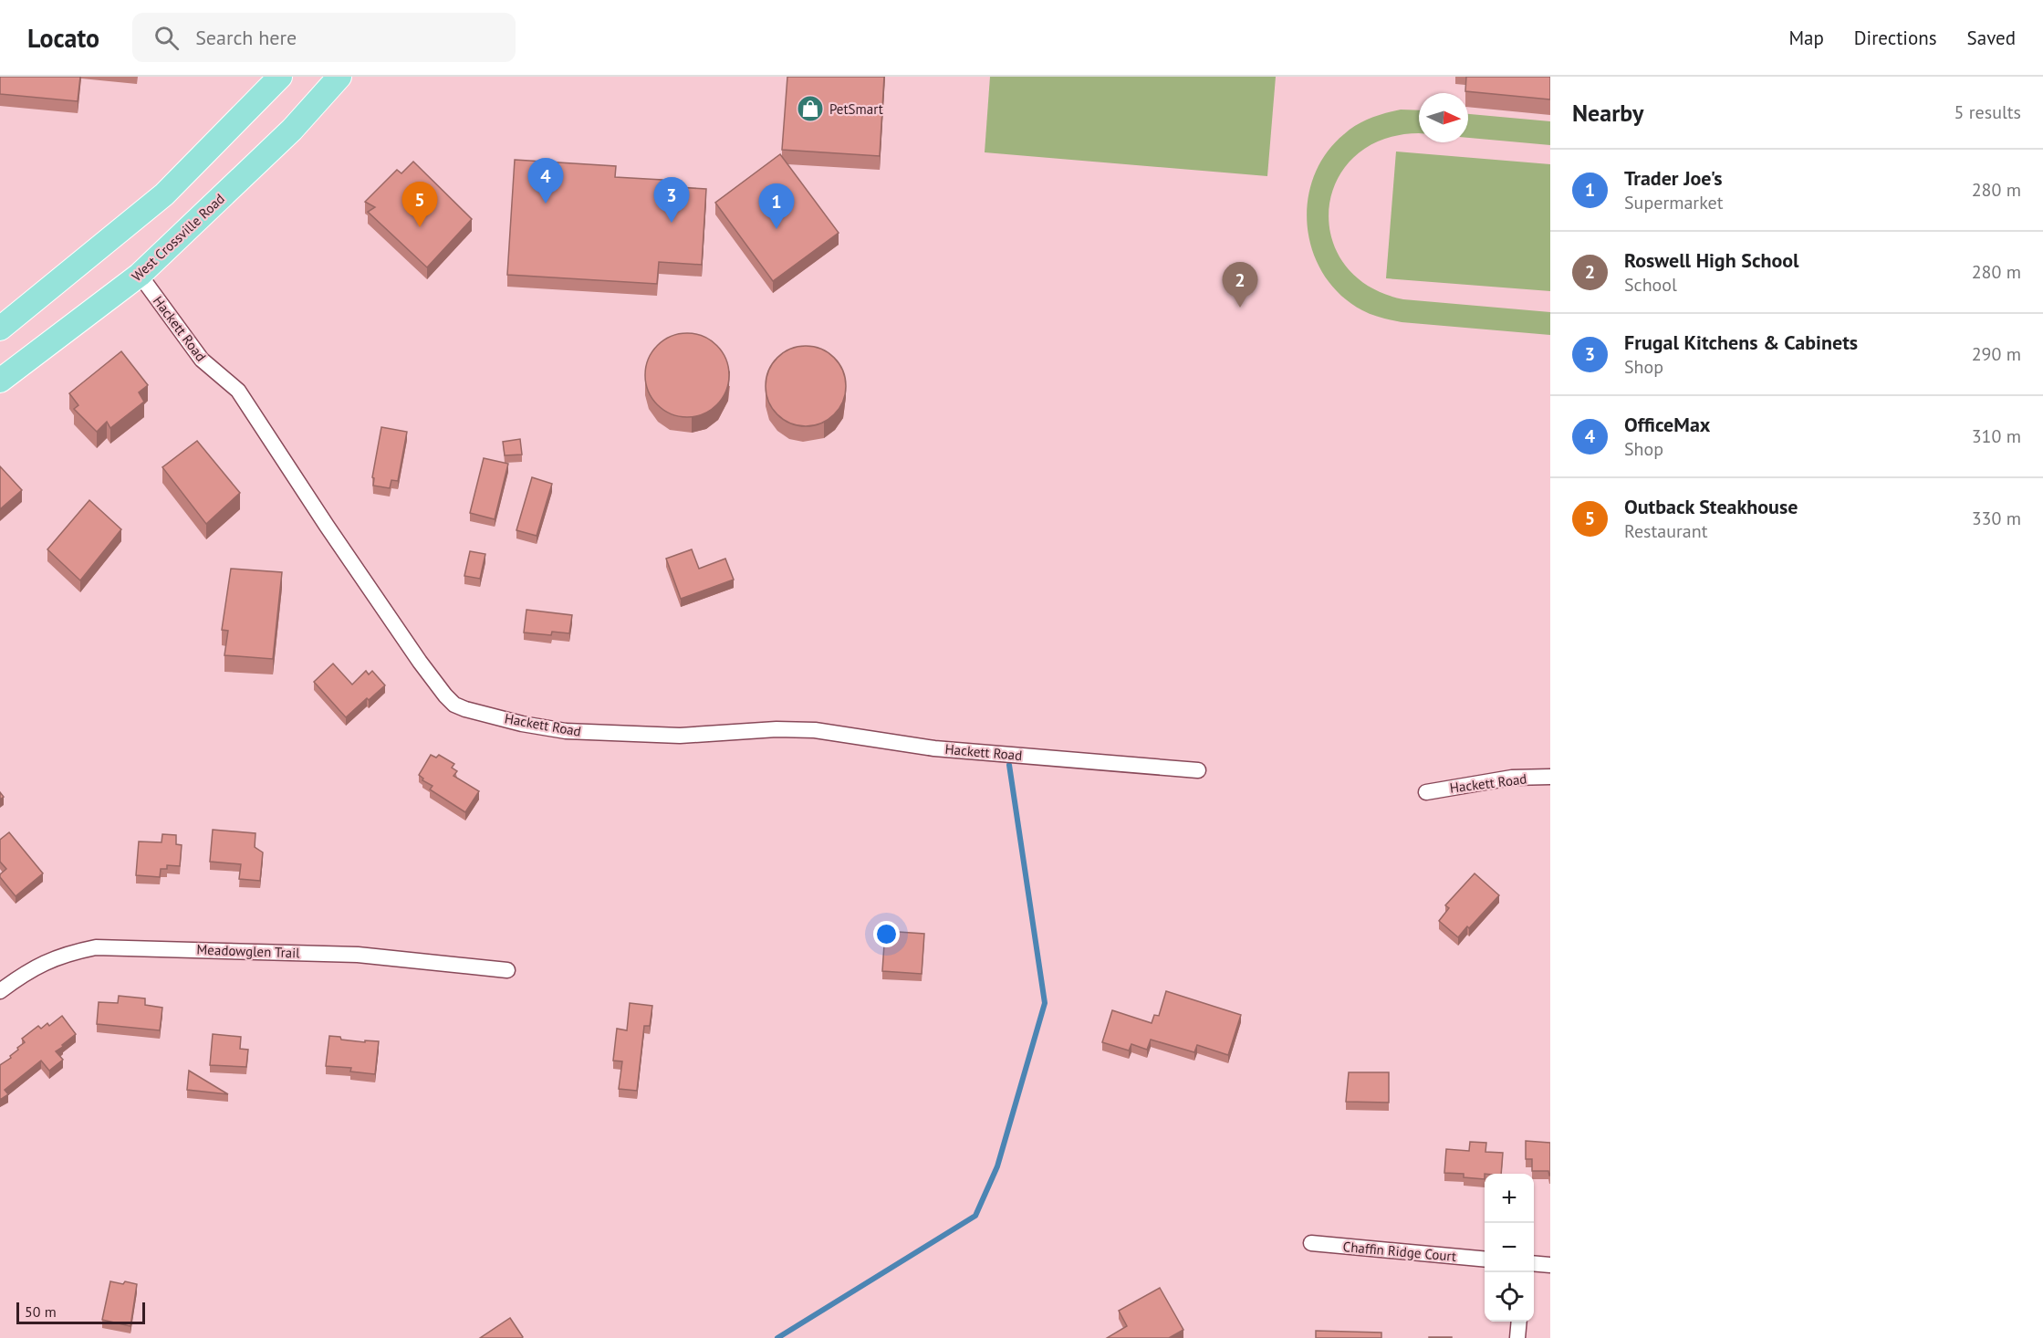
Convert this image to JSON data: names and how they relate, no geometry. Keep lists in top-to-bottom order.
{
  "streets": {
    "main road": ["West Crossville Road"],
    "street": ["Hackett Road", "Meadowglen Trail", "Chaffin Ridge Court"]
  },
  "crossings": [
    ["West Crossville Road", "Hackett Road"]
  ],
  "places": {
    "shop": ["PetSmart"]
  },
  "scale_bar": "50 m",
  "north": "right",
  "page": {
    "header": "Locato",
    "search": "Search here",
    "nav": ["Map", "Directions", "Saved"],
    "heading": ["Nearby", "5 results"],
    "list": [
      {
        "mark": "1",
        "name": "Trader Joe's",
        "note": "Supermarket",
        "value": "280 m"
      },
      {
        "mark": "2",
        "name": "Roswell High School",
        "note": "School",
        "value": "280 m"
      },
      {
        "mark": "3",
        "name": "Frugal Kitchens & Cabinets",
        "note": "Shop",
        "value": "290 m"
      },
      {
        "mark": "4",
        "name": "OfficeMax",
        "note": "Shop",
        "value": "310 m"
      },
      {
        "mark": "5",
        "name": "Outback Steakhouse",
        "note": "Restaurant",
        "value": "330 m"
      }
    ],
    "pins": [
      "4",
      "3",
      "5",
      "1",
      "2"
    ],
    "map_buttons": ["+", "−"],
    "scale": "50 m"
  }
}
